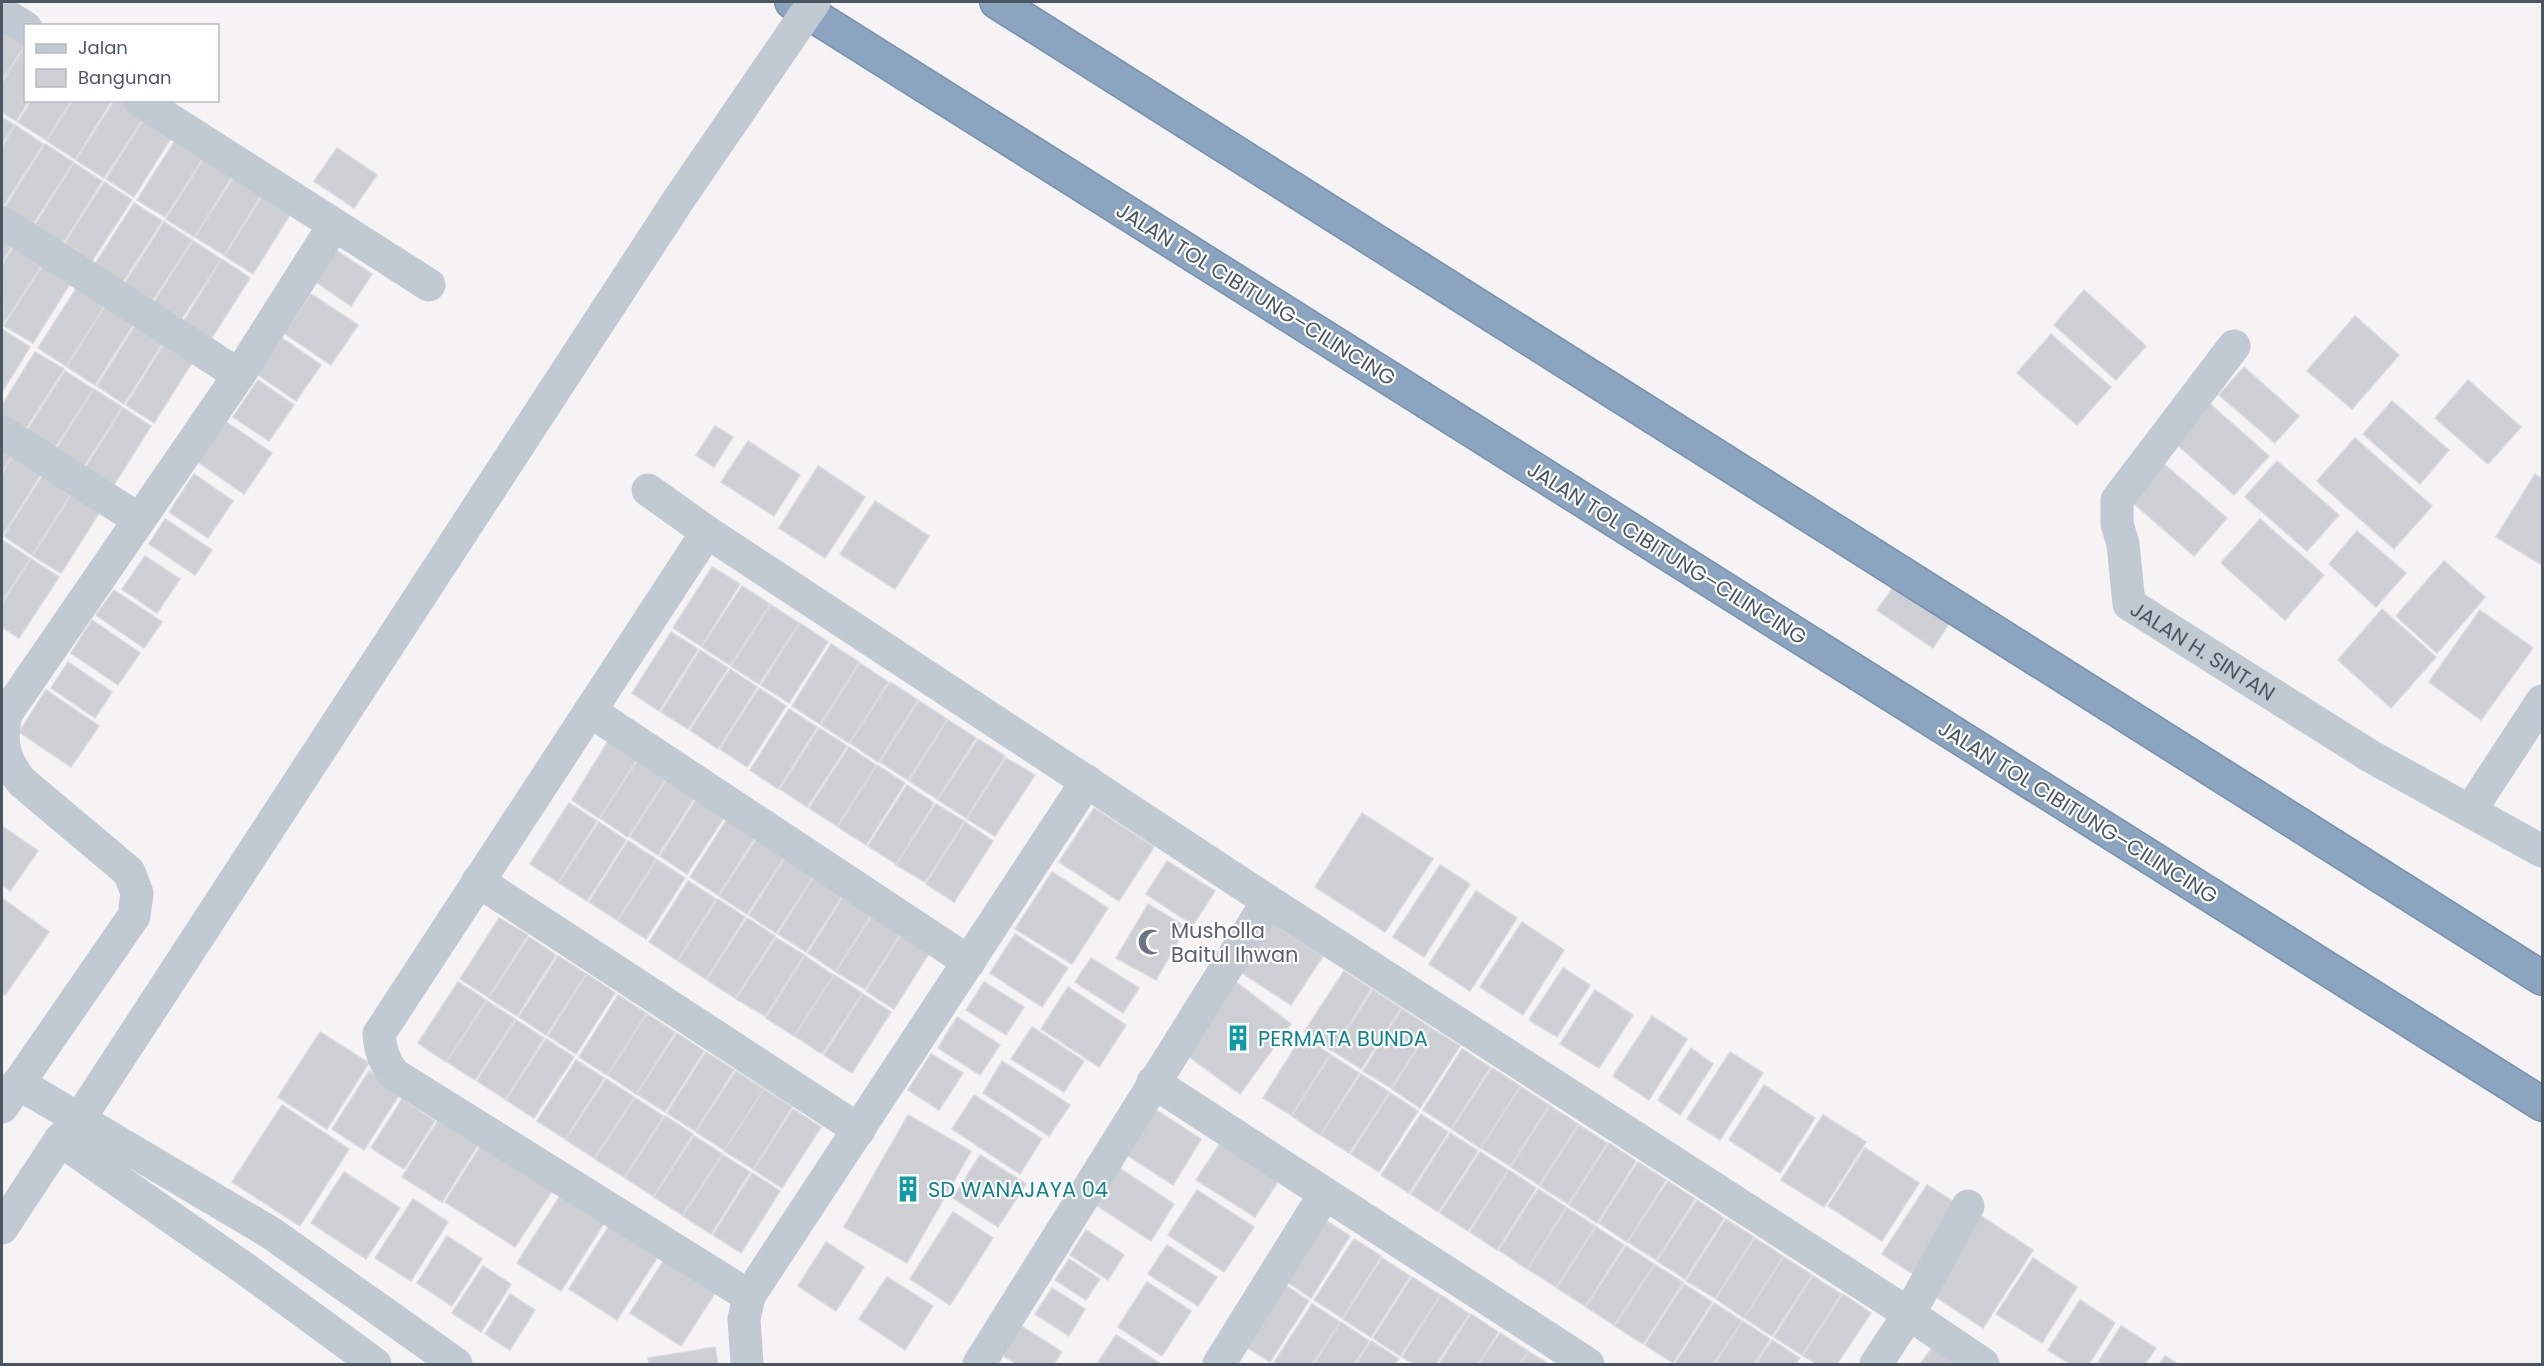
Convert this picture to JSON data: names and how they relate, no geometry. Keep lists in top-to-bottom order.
{
  "streets": {
    "highway": ["JALAN TOL CIBITUNG–CILINCING"],
    "street": ["JALAN H. SINTAN"]
  },
  "places": {
    "mosque": ["Musholla Baitul Ihwan"],
    "building": ["PERMATA BUNDA", "SD WANAJAYA 04"]
  },
  "legend": ["Jalan", "Bangunan"]
}
